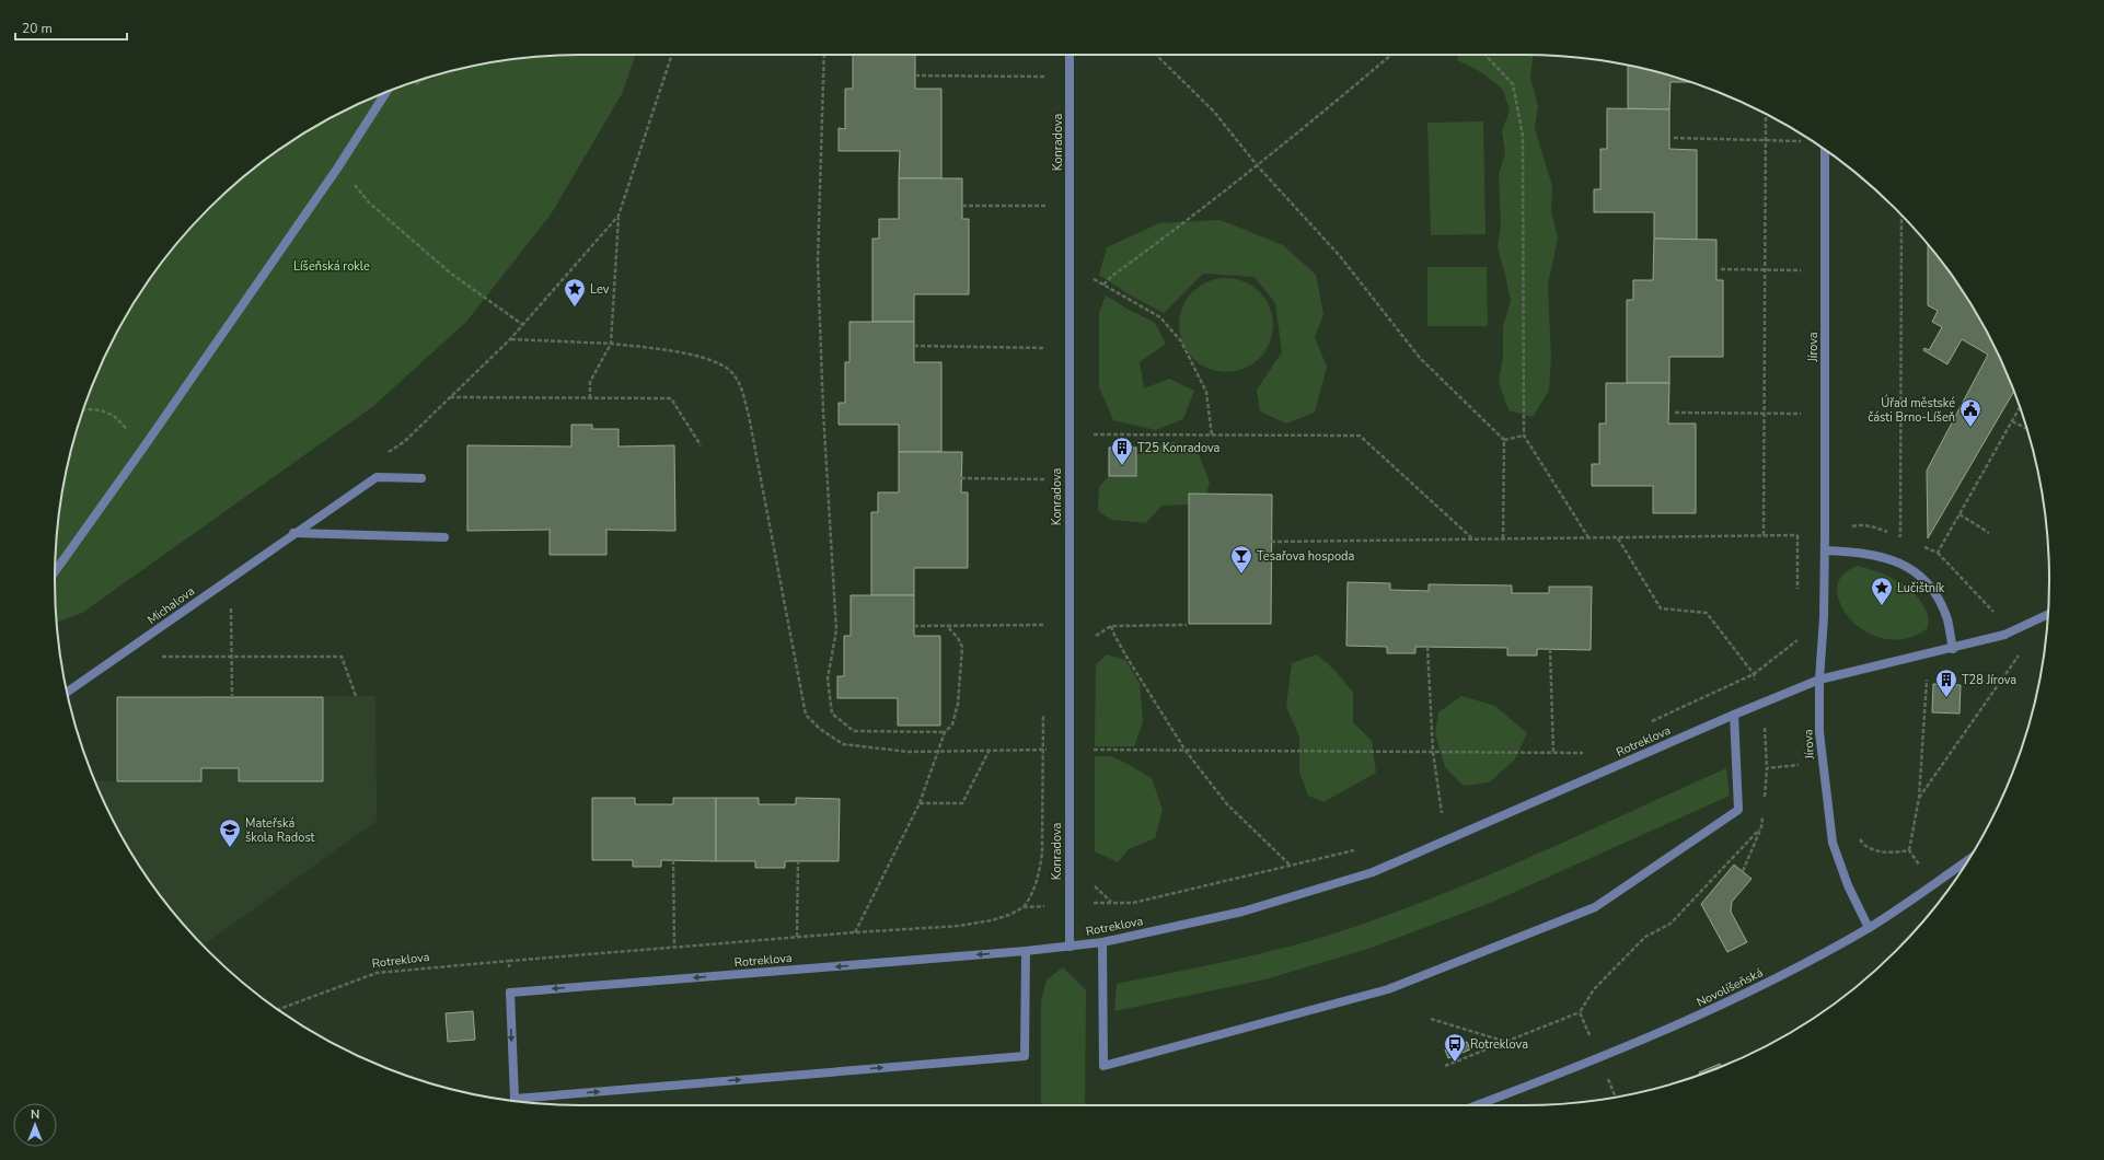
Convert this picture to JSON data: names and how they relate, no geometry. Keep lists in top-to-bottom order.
{
  "streets": {
    "street": [
      "Konradova",
      "Jírova",
      "Michalova",
      "Rotreklova",
      "Novolíšeňská"
    ]
  },
  "crossings": [
    ["Konradova", "Rotreklova"],
    ["Jírova", "Rotreklova"],
    ["Jírova", "Novolíšeňská"]
  ],
  "parks": ["Líšeňská rokle"],
  "places": {
    "place": ["Lev", "Lučištník"],
    "public building": ["Úřad městské části Brno-Líšeň"],
    "building": ["T25 Konradova", "T28 Jírova"],
    "bar": ["Tesařova hospoda"],
    "school or university": ["Mateřská škola Radost"],
    "bus stop": ["Rotreklova"]
  },
  "scale_bar": "20 m",
  "north": "top"
}
